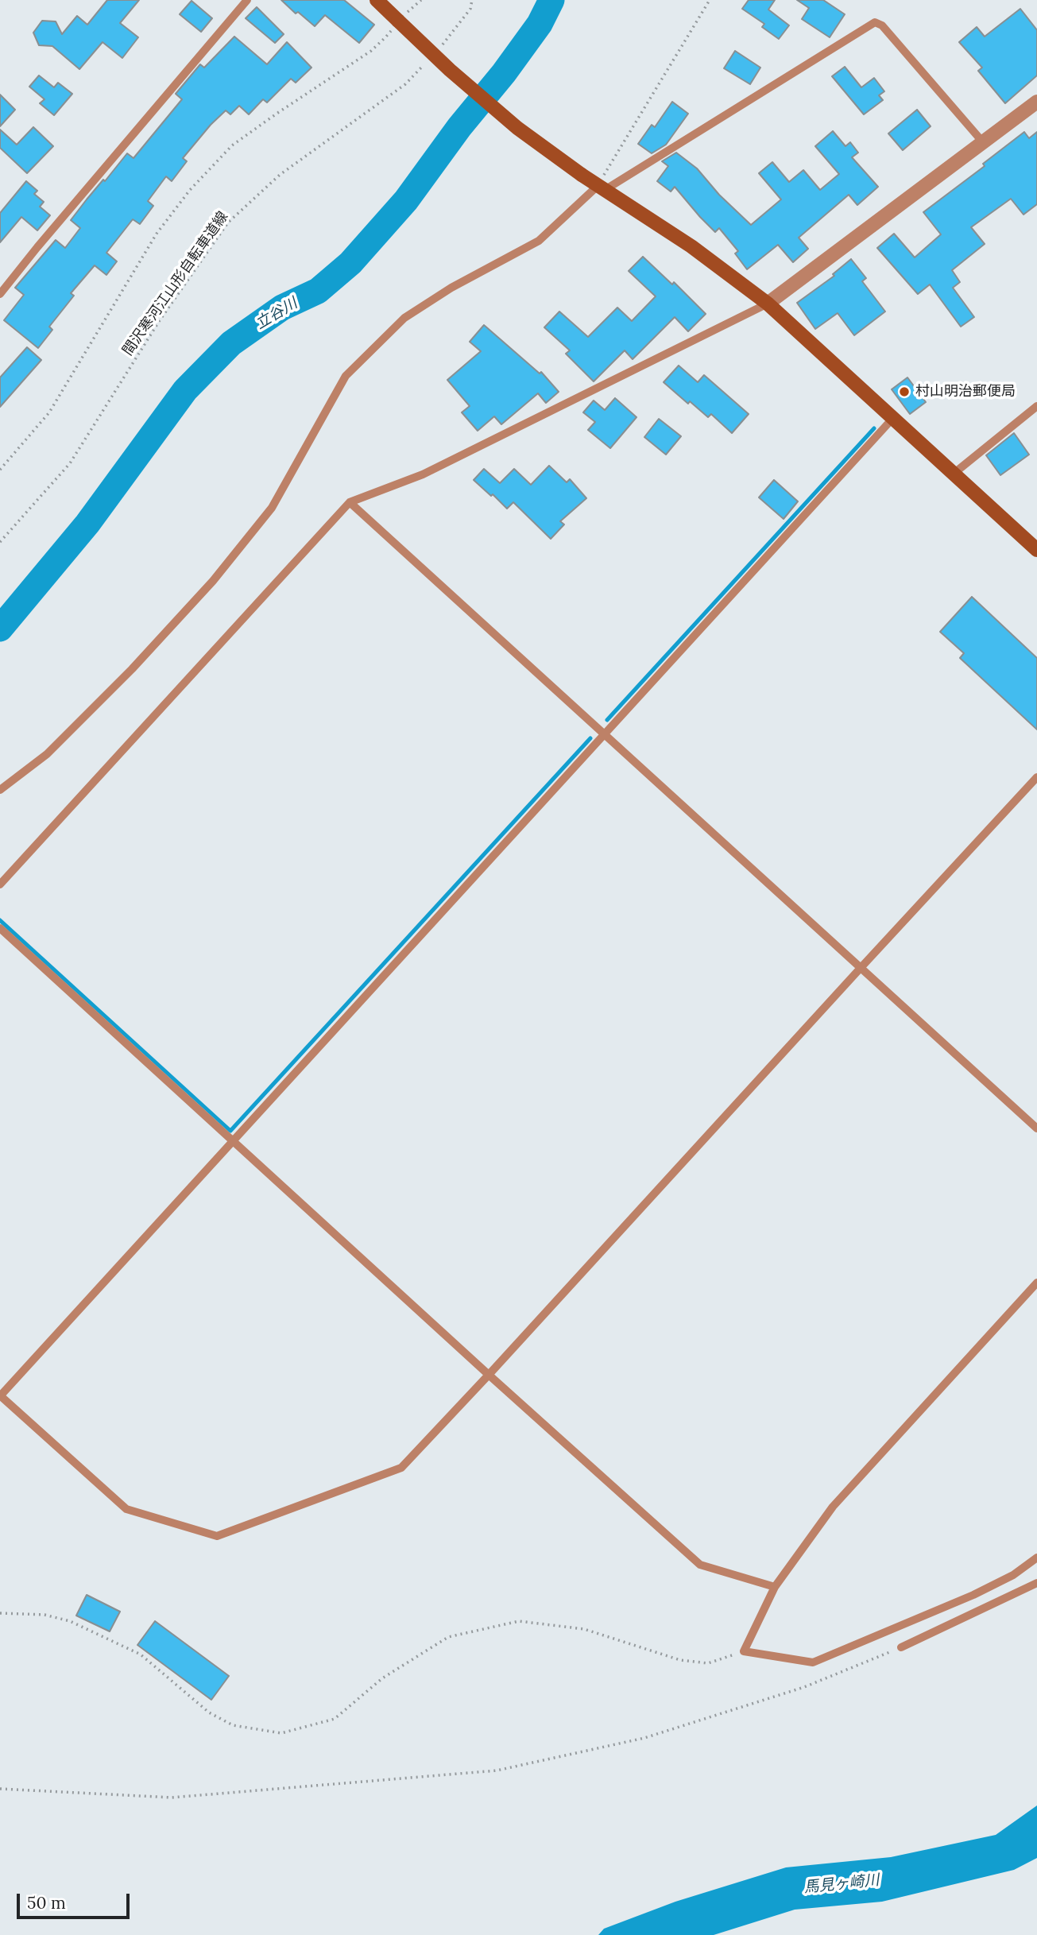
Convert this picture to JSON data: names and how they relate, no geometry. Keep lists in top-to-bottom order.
{
  "streets": {
    "path": ["間沢寒河江山形自転車道線"]
  },
  "water": ["立谷川", "馬見ヶ崎川"],
  "places": ["村山明治郵便局"],
  "scale_bar": "50 m"
}
